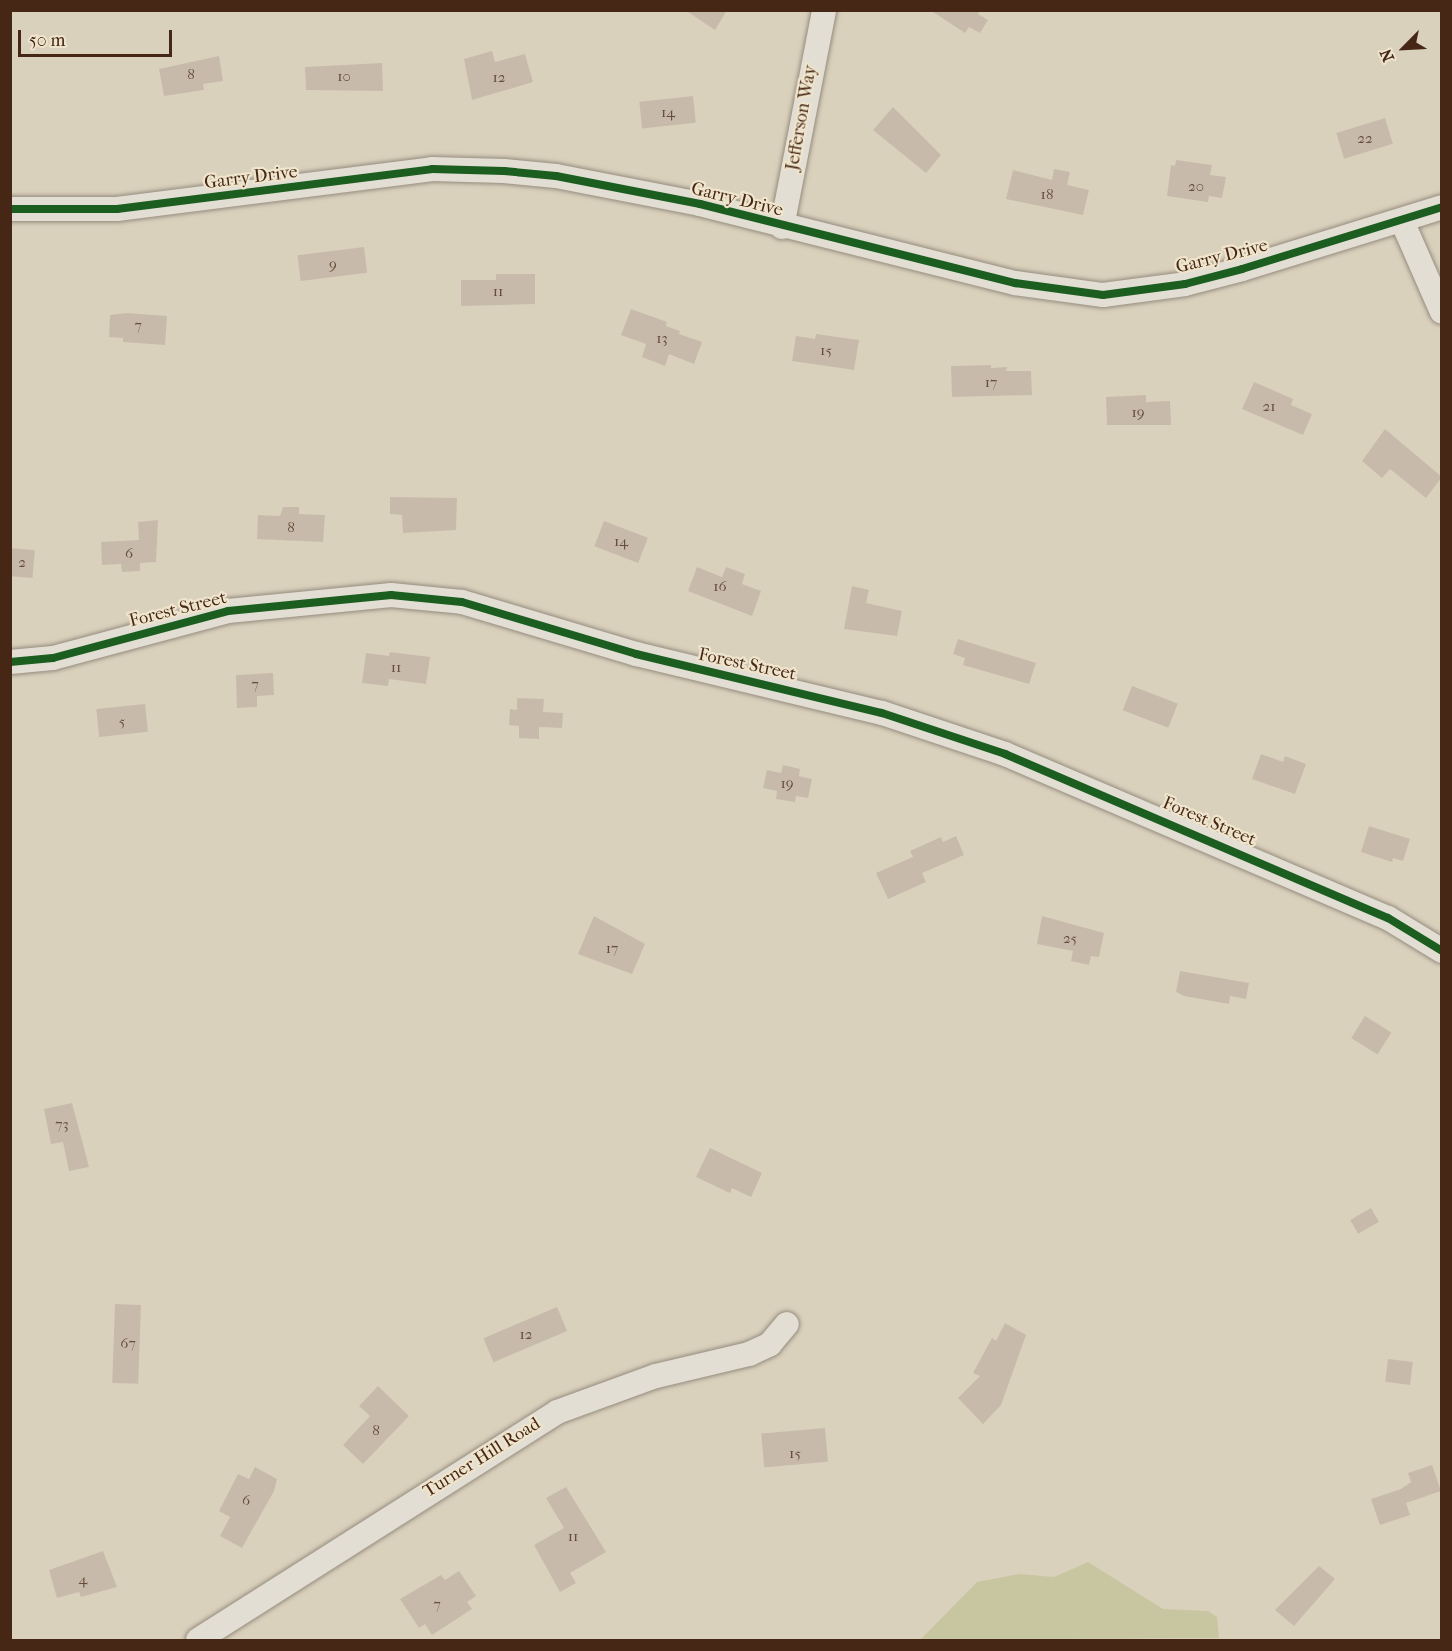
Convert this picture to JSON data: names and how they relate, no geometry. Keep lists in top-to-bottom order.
{
  "streets": {
    "street": [
      "Jefferson Way",
      "Garry Drive",
      "Forest Street",
      "Turner Hill Road"
    ]
  },
  "crossings": [
    ["Jefferson Way", "Garry Drive"]
  ],
  "house_numbers": [
    "8",
    "10",
    "12",
    "14",
    "22",
    "20",
    "18",
    "9",
    "11",
    "7",
    "13",
    "15",
    "17",
    "21",
    "19",
    "8",
    "14",
    "6",
    "2",
    "16",
    "11",
    "7",
    "5",
    "19",
    "25",
    "17",
    "73",
    "12",
    "67",
    "8",
    "15",
    "6",
    "11",
    "4",
    "7"
  ],
  "scale_bar": "50 m",
  "north": "bottom left"
}
